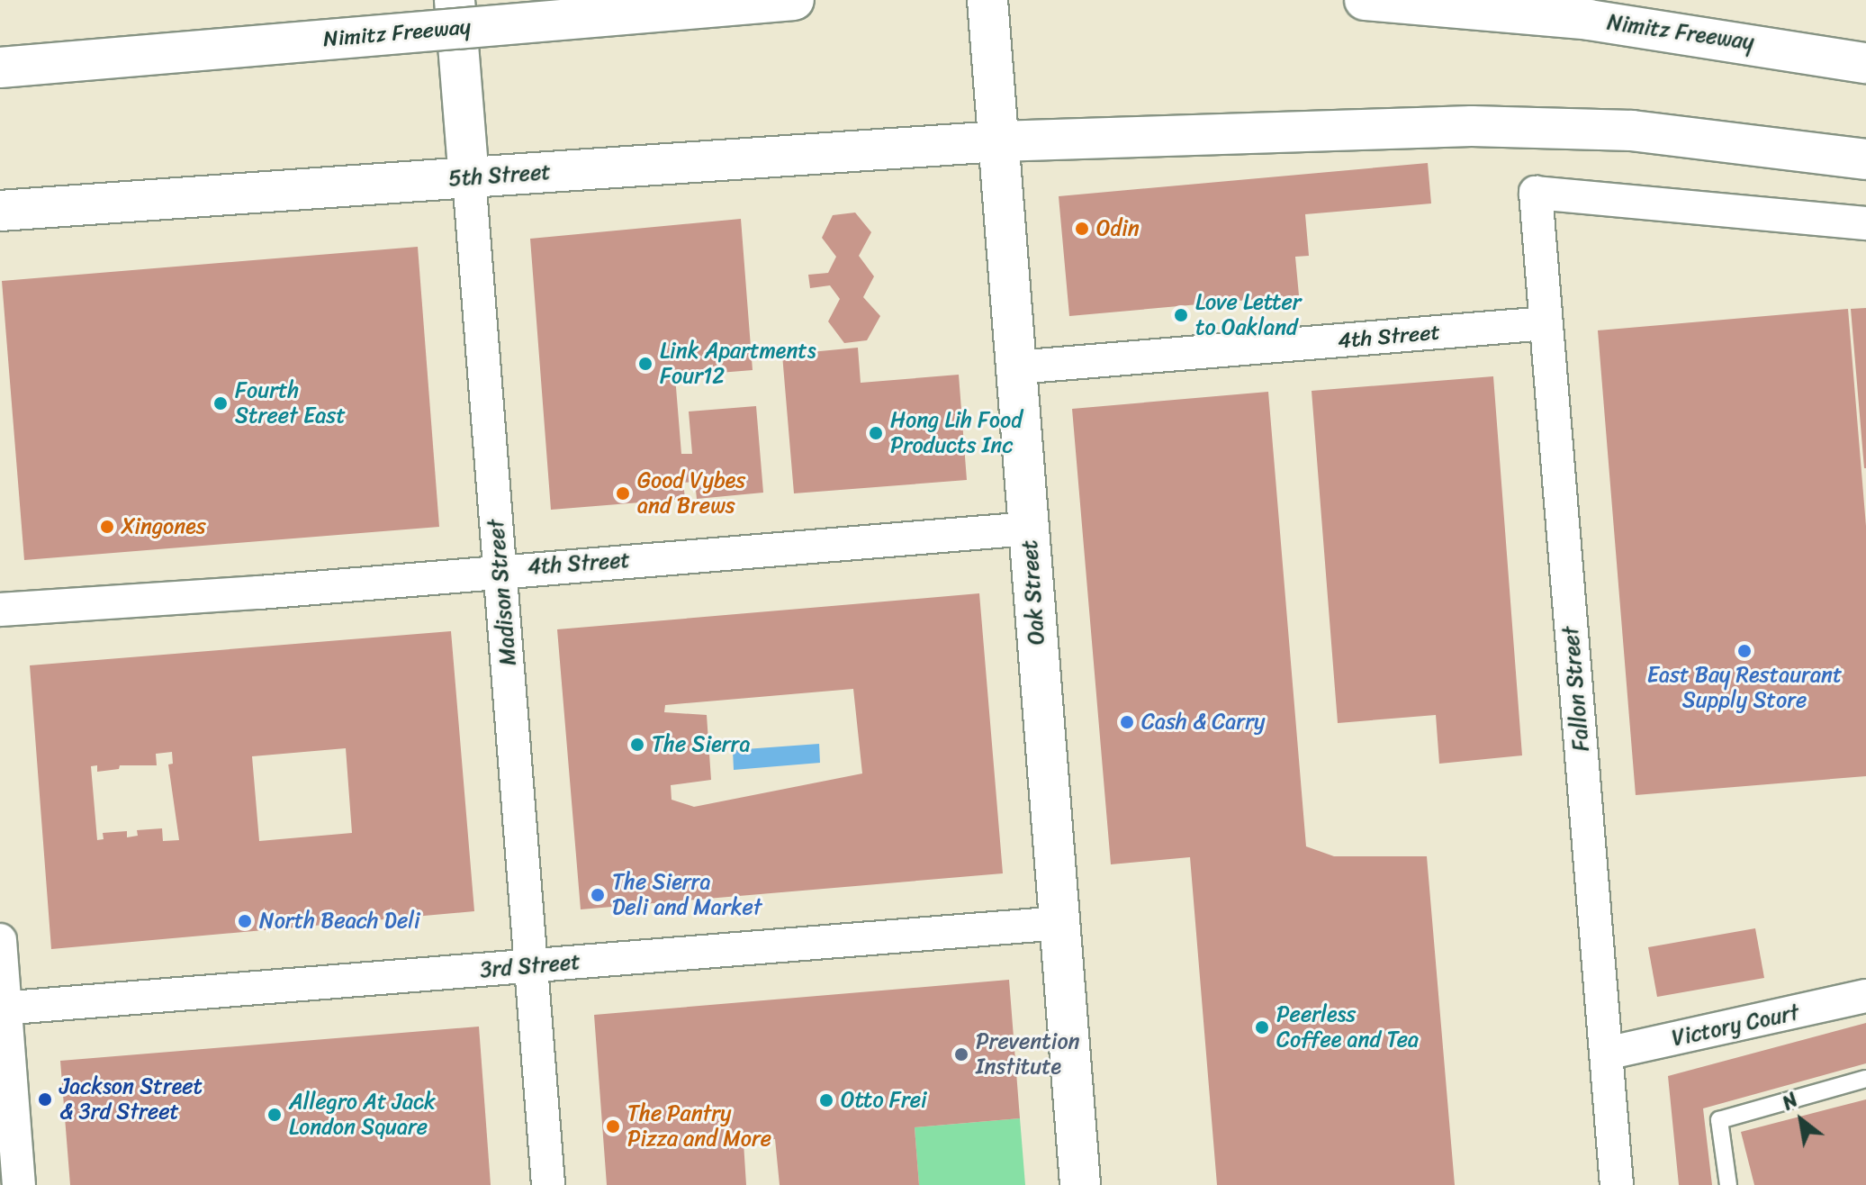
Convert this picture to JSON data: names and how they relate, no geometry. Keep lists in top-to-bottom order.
{
  "streets": {
    "main road": [
      "Nimitz Freeway",
      "5th Street",
      "Madison Street",
      "Oak Street"
    ],
    "street": [
      "4th Street",
      "Fallon Street",
      "3rd Street",
      "Victory Court"
    ]
  },
  "crossings": [
    ["5th Street", "Madison Street"],
    ["5th Street", "Oak Street"],
    ["4th Street", "Madison Street"],
    ["4th Street", "Oak Street"],
    ["4th Street", "Fallon Street"],
    ["Madison Street", "3rd Street"],
    ["Oak Street", "3rd Street"],
    ["Fallon Street", "Victory Court"]
  ],
  "places": [
    "Odin",
    "Love Letter to Oakland",
    "Link Apartments Four12",
    "Fourth Street East",
    "Hong Lih Food Products Inc",
    "Good Vybes and Brews",
    "Xingones",
    "East Bay Restaurant Supply Store",
    "Cash & Carry",
    "The Sierra",
    "The Sierra Deli and Market",
    "North Beach Deli",
    "Peerless Coffee and Tea",
    "Prevention Institute",
    "Jackson Street & 3rd Street",
    "Otto Frei",
    "Allegro At Jack London Square",
    "The Pantry Pizza and More"
  ],
  "north": "top left"
}
